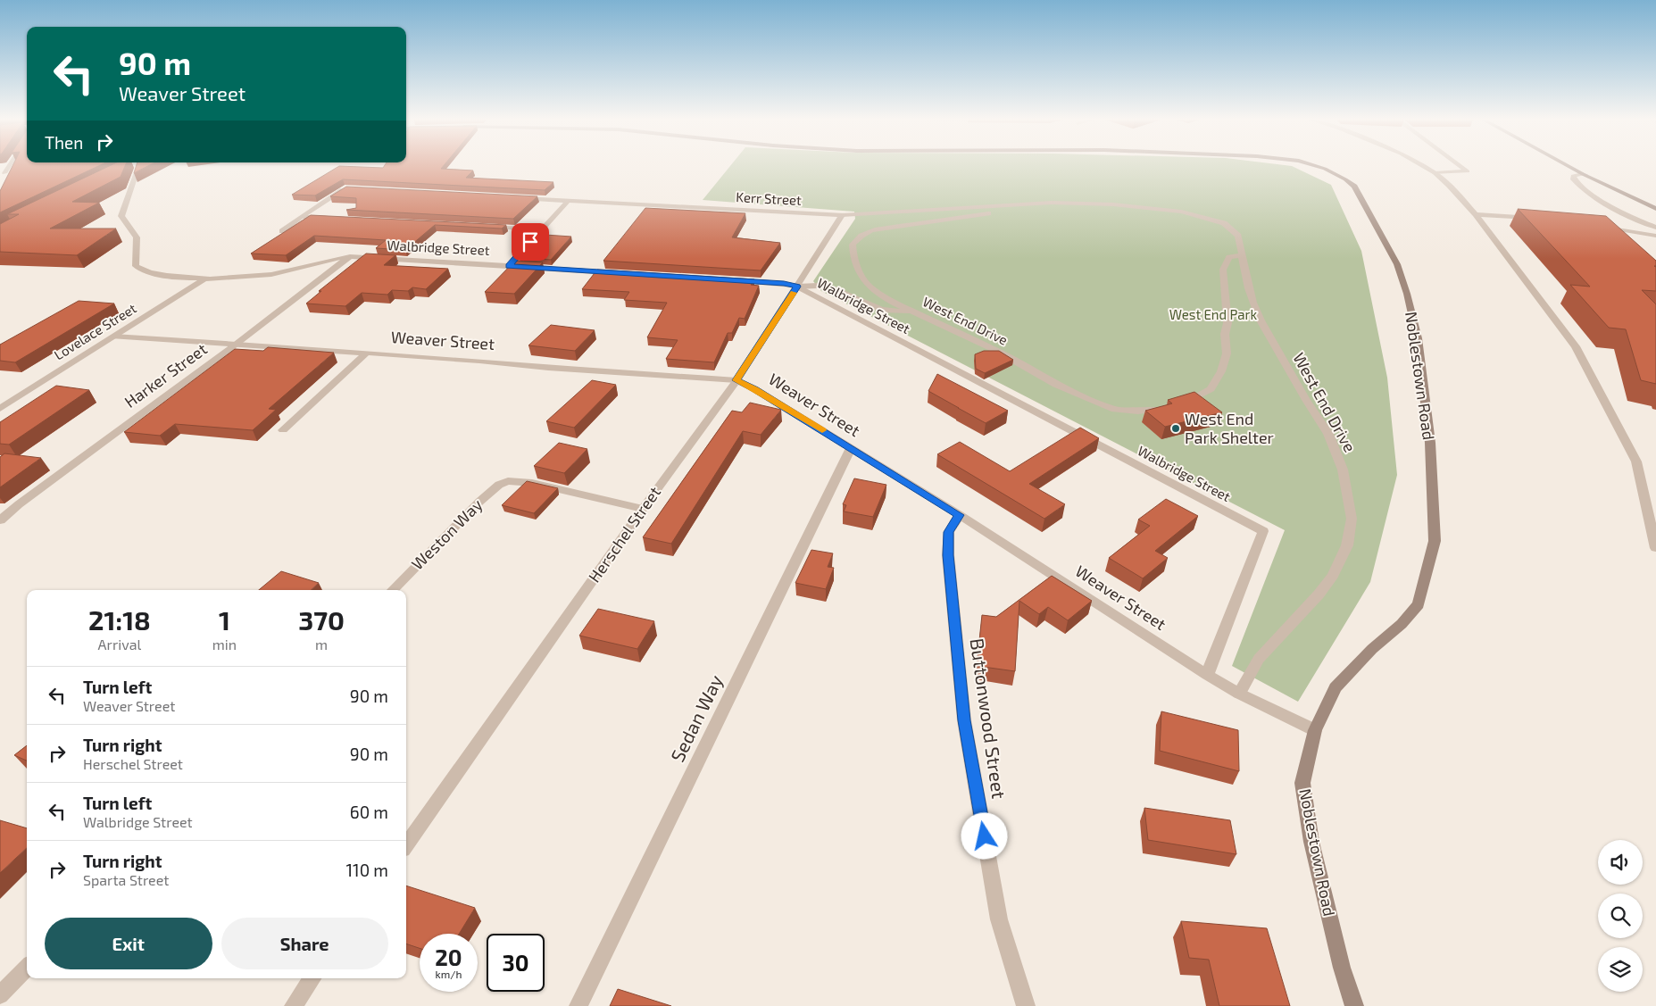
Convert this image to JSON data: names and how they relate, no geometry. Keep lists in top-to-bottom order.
{
  "streets": {
    "main road": ["Noblestown Road"],
    "street": [
      "Kerr Street",
      "Walbridge Street",
      "West End Drive",
      "Lovelace Street",
      "Weaver Street",
      "Harker Street",
      "Weston Way",
      "Herschel Street",
      "Sedan Way",
      "Buttonwood Street"
    ]
  },
  "crossings": [
    ["Kerr Street", "West End Drive"],
    ["Kerr Street", "Herschel Street"],
    ["Walbridge Street", "Lovelace Street"],
    ["Walbridge Street", "Weaver Street"],
    ["Walbridge Street", "Harker Street"],
    ["Walbridge Street", "Herschel Street"],
    ["West End Drive", "Weaver Street"],
    ["West End Drive", "Herschel Street"],
    ["Lovelace Street", "Weaver Street"],
    ["Weaver Street", "Harker Street"],
    ["Weaver Street", "Noblestown Road"],
    ["Weaver Street", "Herschel Street"],
    ["Weaver Street", "Sedan Way"],
    ["Weaver Street", "Buttonwood Street"],
    ["Weston Way", "Herschel Street"]
  ],
  "parks": ["West End Park"],
  "places": ["West End Park Shelter"],
  "page": {
    "turn": ["90 m", "Weaver Street"],
    "then": "Then",
    "eta": [
      "21:18",
      "Arrival",
      "1",
      "min",
      "370",
      "m"
    ],
    "list": [
      {
        "name": "Turn left",
        "note": "Weaver Street",
        "value": "90 m"
      },
      {
        "name": "Turn right",
        "note": "Herschel Street",
        "value": "90 m"
      },
      {
        "name": "Turn left",
        "note": "Walbridge Street",
        "value": "60 m"
      },
      {
        "name": "Turn right",
        "note": "Sparta Street",
        "value": "110 m"
      }
    ],
    "buttons": ["Exit", "Share"],
    "speed": "20 km/h",
    "limit": "30"
  }
}
